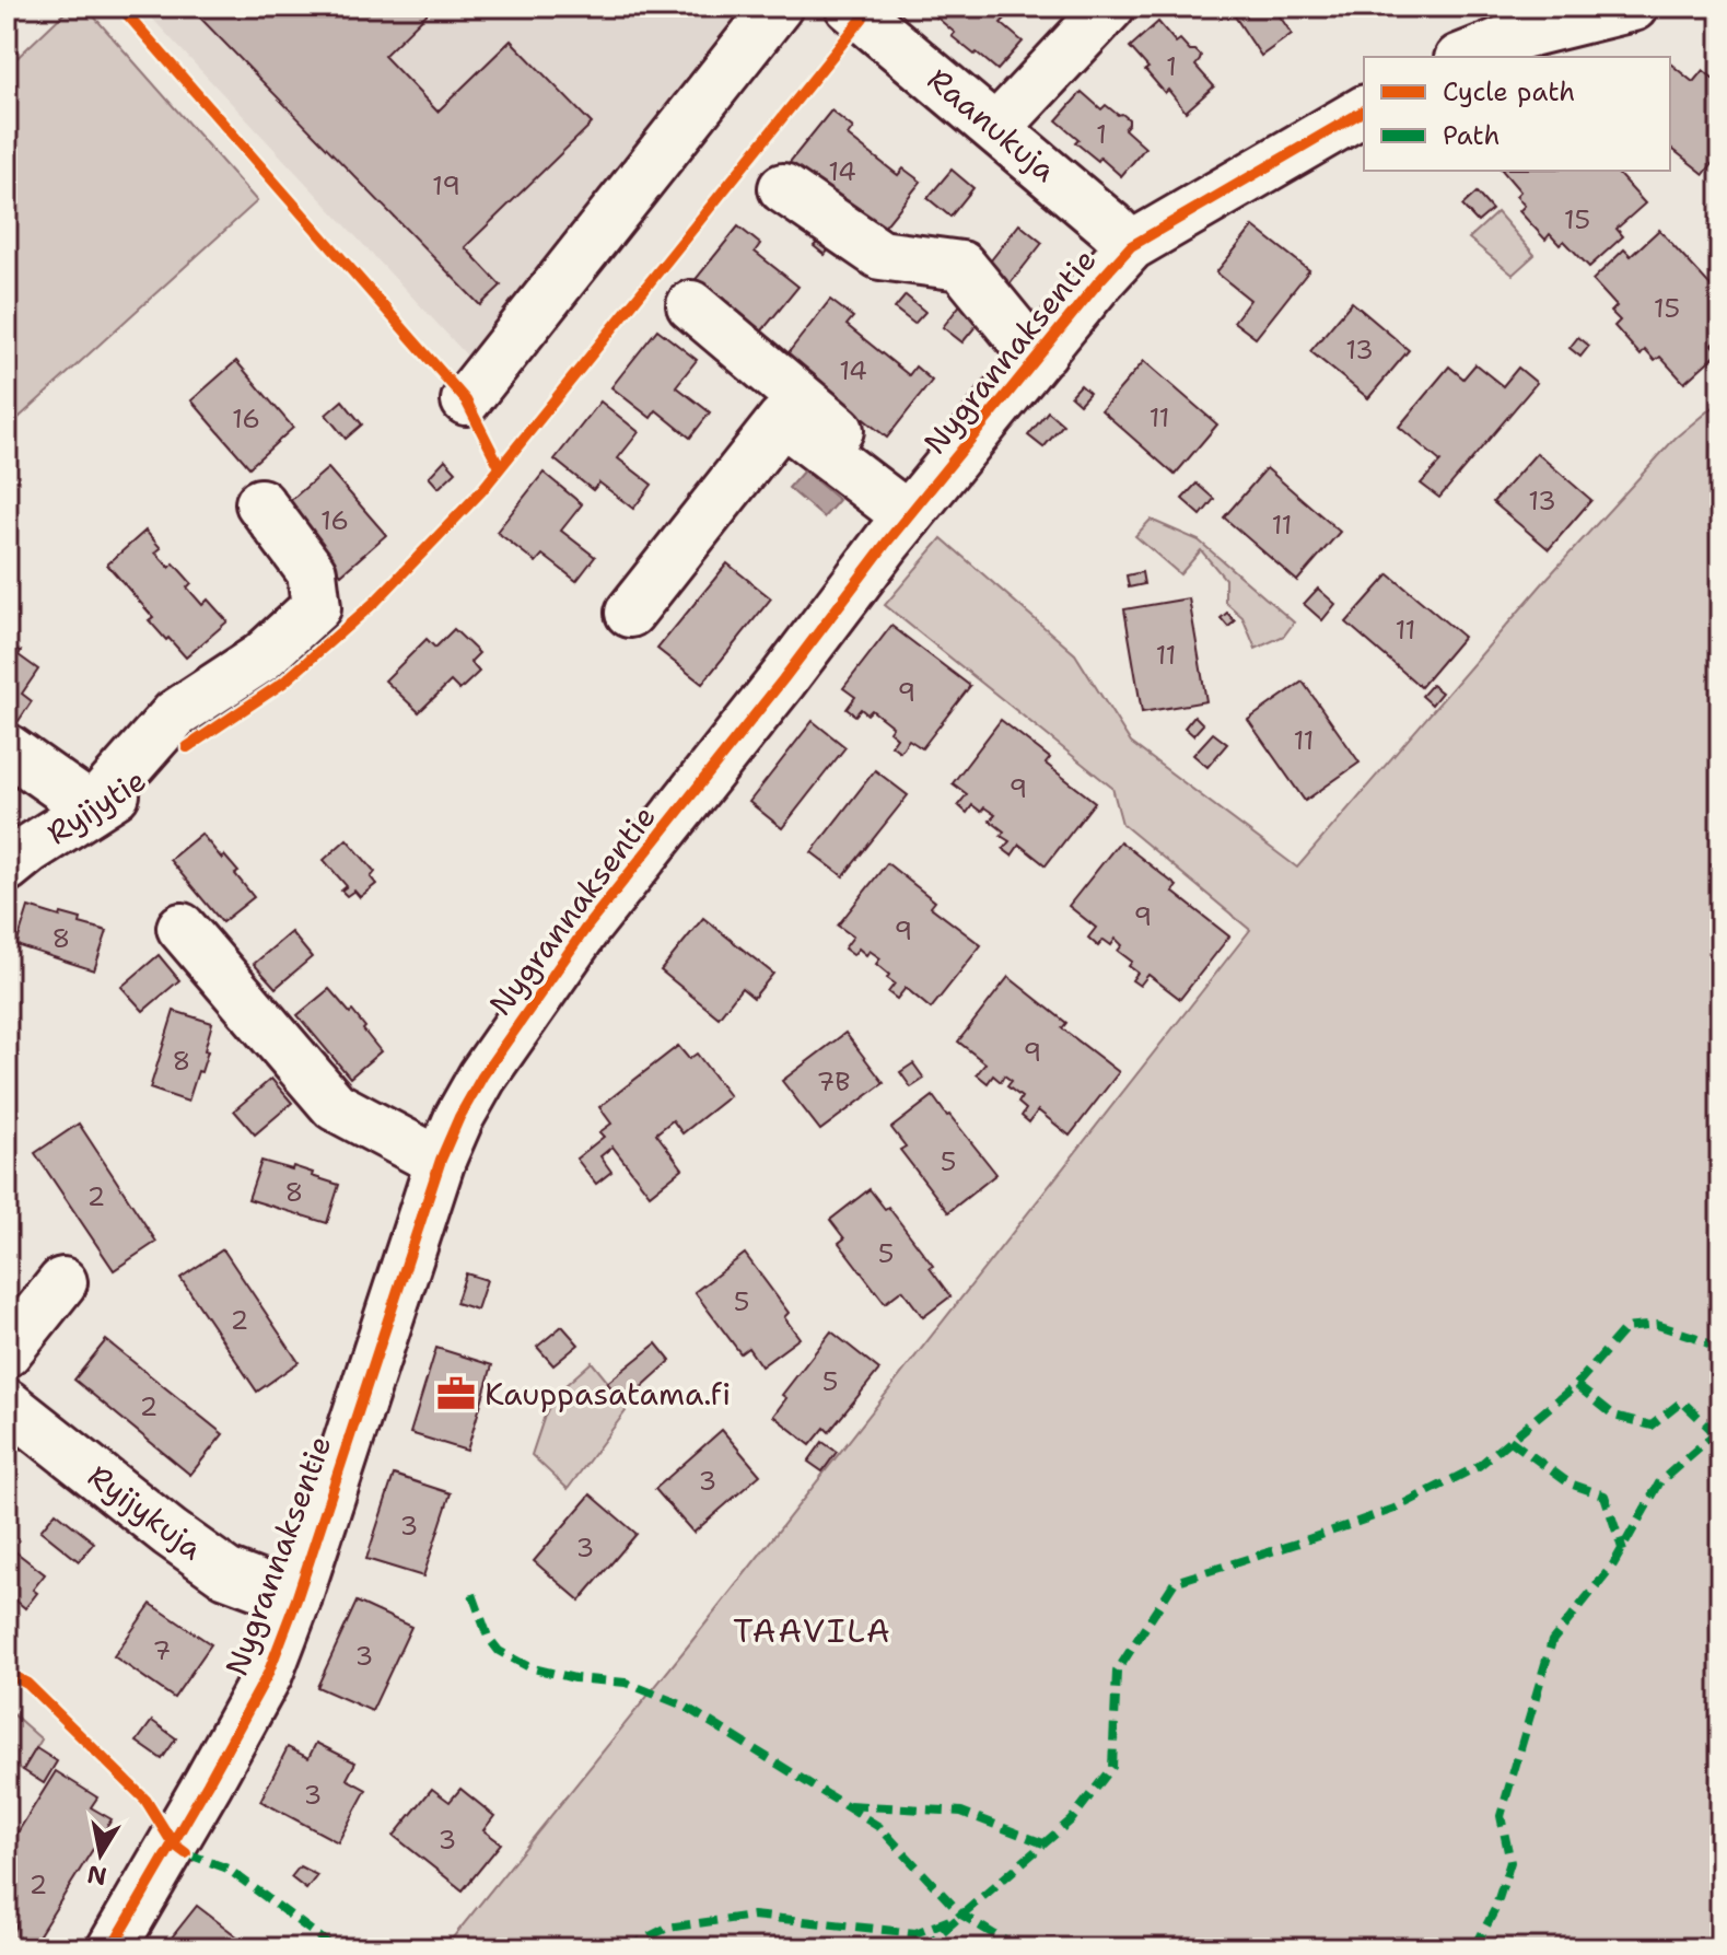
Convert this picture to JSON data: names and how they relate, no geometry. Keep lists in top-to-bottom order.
{
  "streets": {
    "street": [
      "Raanukuja",
      "Nygrannaksentie",
      "Ryijytie",
      "Ryijykuja"
    ]
  },
  "crossings": [
    ["Raanukuja", "Nygrannaksentie"],
    ["Nygrannaksentie", "Ryijykuja"]
  ],
  "districts": ["TAAVILA"],
  "places": {
    "office": ["Kauppasatama.fi"]
  },
  "house_numbers": [
    "1",
    "1",
    "14",
    "19",
    "15",
    "15",
    "13",
    "14",
    "11",
    "16",
    "13",
    "16",
    "11",
    "11",
    "11",
    "9",
    "11",
    "9",
    "9",
    "9",
    "8",
    "9",
    "8",
    "7B",
    "5",
    "8",
    "2",
    "5",
    "5",
    "2",
    "5",
    "2",
    "3",
    "3",
    "3",
    "7",
    "3",
    "3",
    "3",
    "2"
  ],
  "legend": ["Cycle path", "Path"],
  "north": "bottom"
}
